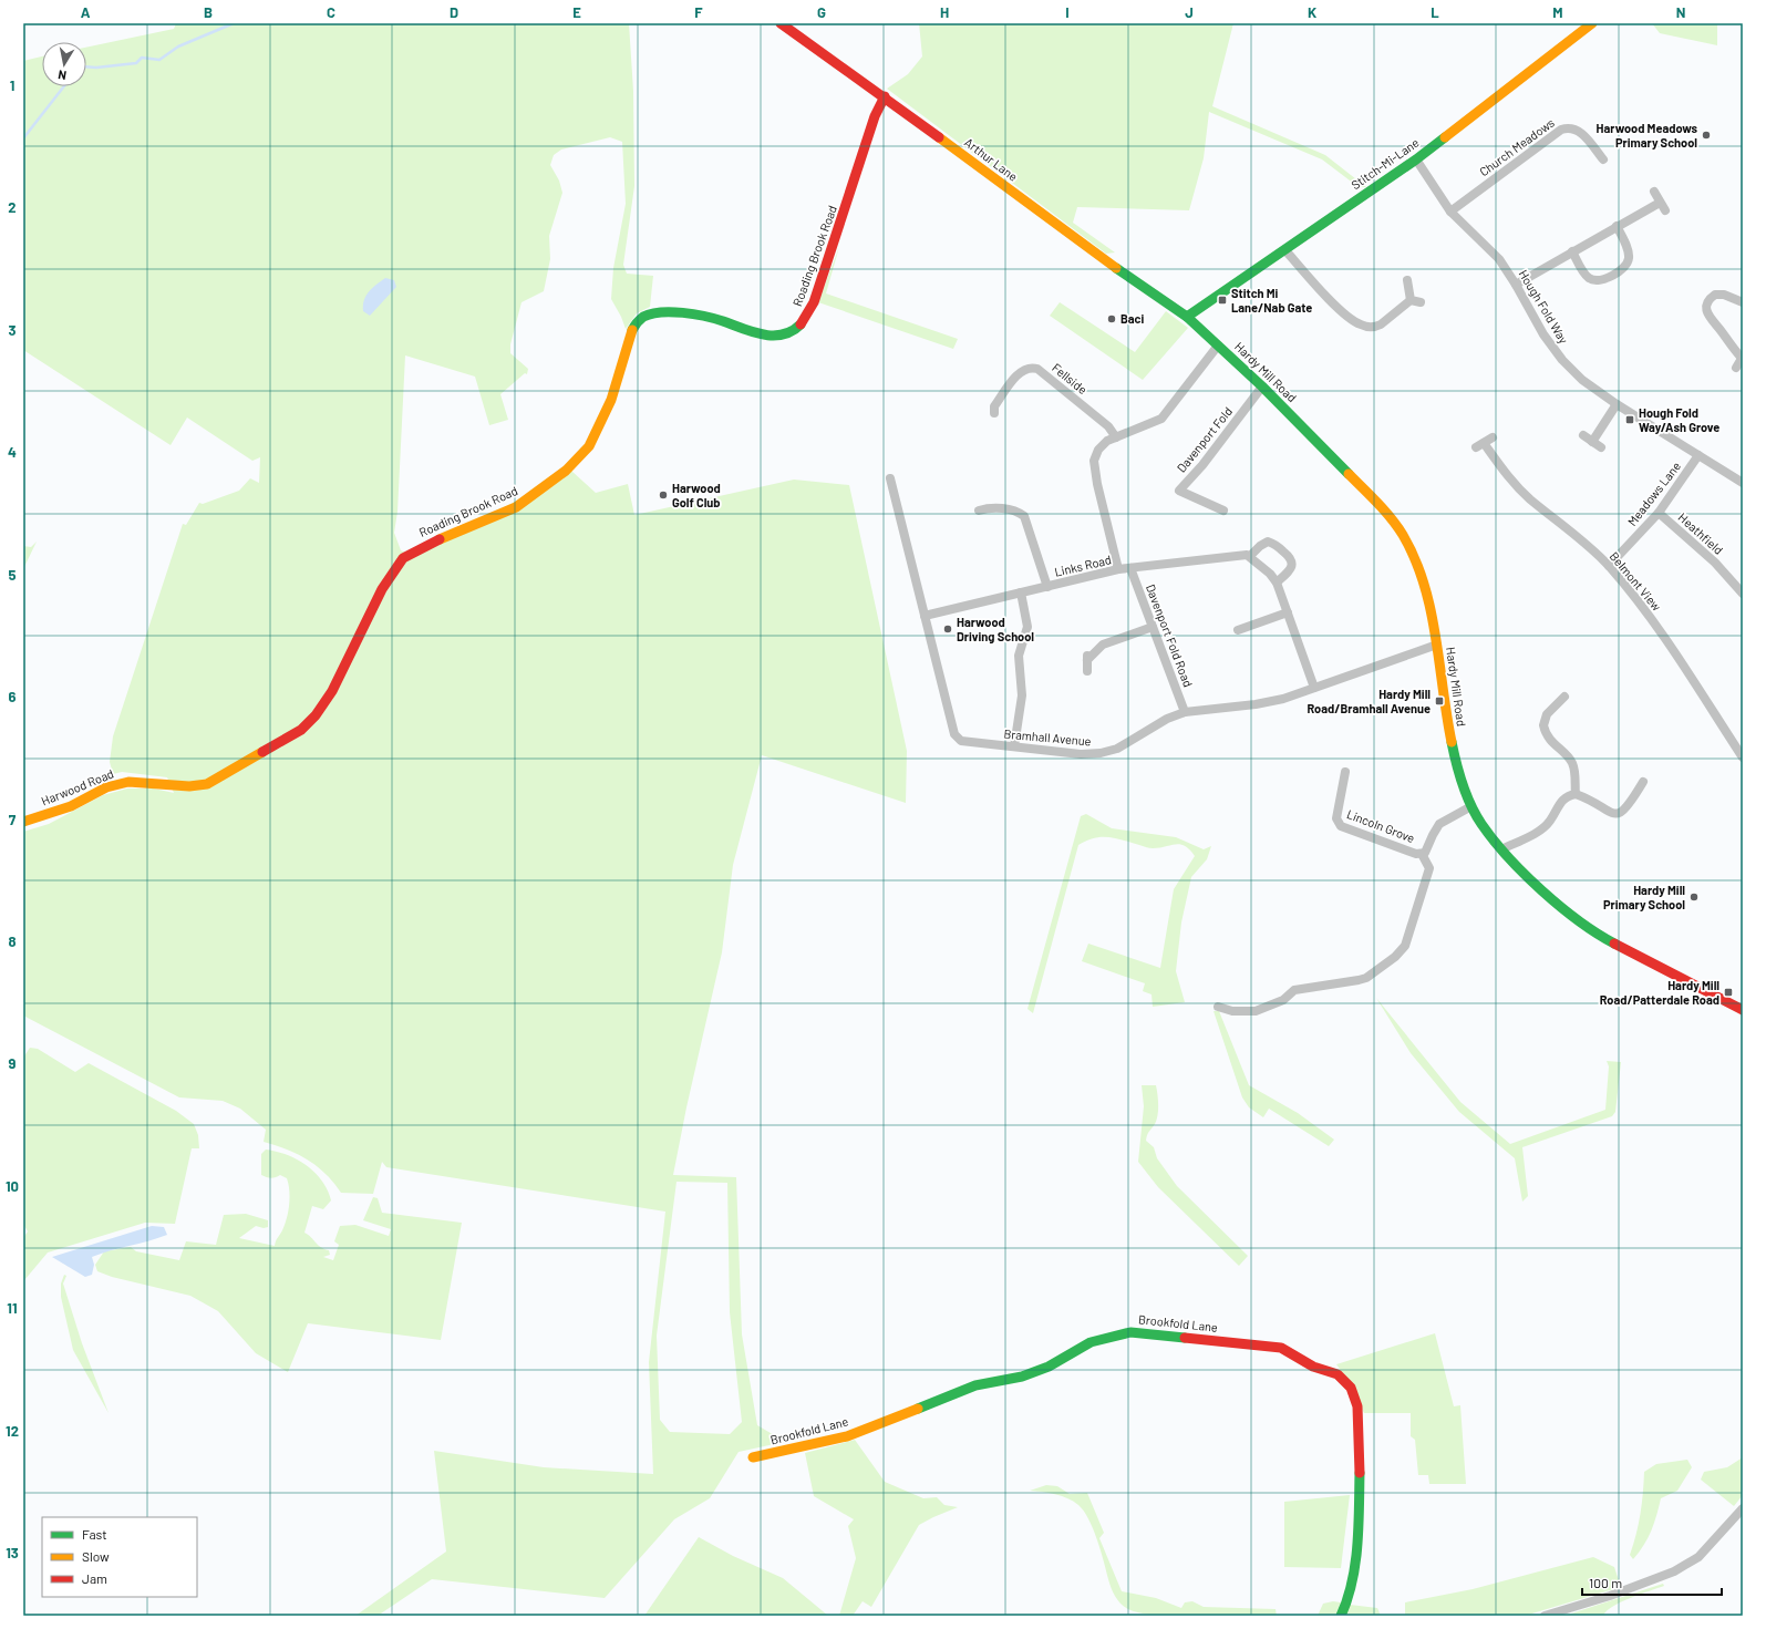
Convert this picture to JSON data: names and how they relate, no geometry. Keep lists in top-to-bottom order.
{
  "streets": {
    "street": [
      "Church Meadows",
      "Arthur Lane",
      "Stitch-Mi-Lane",
      "Roading Brook Road",
      "Hough Fold Way",
      "Hardy Mill Road",
      "Fellside",
      "Davenport Fold",
      "Meadows Lane",
      "Heathfield",
      "Links Road",
      "Belmont View",
      "Davenport Fold Road",
      "Bramhall Avenue",
      "Harwood Road",
      "Lincoln Grove",
      "Brookfold Lane"
    ]
  },
  "crossings": [
    ["Church Meadows", "Hough Fold Way"],
    ["Arthur Lane", "Stitch-Mi-Lane"],
    ["Arthur Lane", "Roading Brook Road"],
    ["Arthur Lane", "Hardy Mill Road"],
    ["Stitch-Mi-Lane", "Hough Fold Way"],
    ["Stitch-Mi-Lane", "Hardy Mill Road"],
    ["Roading Brook Road", "Harwood Road"],
    ["Hough Fold Way", "Meadows Lane"],
    ["Hardy Mill Road", "Davenport Fold"],
    ["Hardy Mill Road", "Bramhall Avenue"],
    ["Hardy Mill Road", "Lincoln Grove"],
    ["Meadows Lane", "Heathfield"],
    ["Meadows Lane", "Belmont View"],
    ["Links Road", "Davenport Fold Road"],
    ["Links Road", "Bramhall Avenue"],
    ["Davenport Fold Road", "Bramhall Avenue"]
  ],
  "places": {
    "other": [
      "Harwood Meadows Primary School",
      "Baci",
      "Harwood Golf Club",
      "Harwood Driving School",
      "Hardy Mill Primary School"
    ],
    "transit": [
      "Stitch Mi Lane/Nab Gate",
      "Hough Fold Way/Ash Grove",
      "Hardy Mill Road/Bramhall Avenue",
      "Hardy Mill Road/Patterdale Road"
    ]
  },
  "legend": ["Fast", "Slow", "Jam"],
  "scale_bar": "100 m",
  "north": "bottom",
  "grid": {
    "columns": [
      "A",
      "B",
      "C",
      "D",
      "E",
      "F",
      "G",
      "H",
      "I",
      "J",
      "K",
      "L",
      "M",
      "N"
    ],
    "rows": [
      "1",
      "2",
      "3",
      "4",
      "5",
      "6",
      "7",
      "8",
      "9",
      "10",
      "11",
      "12",
      "13"
    ]
  }
}
